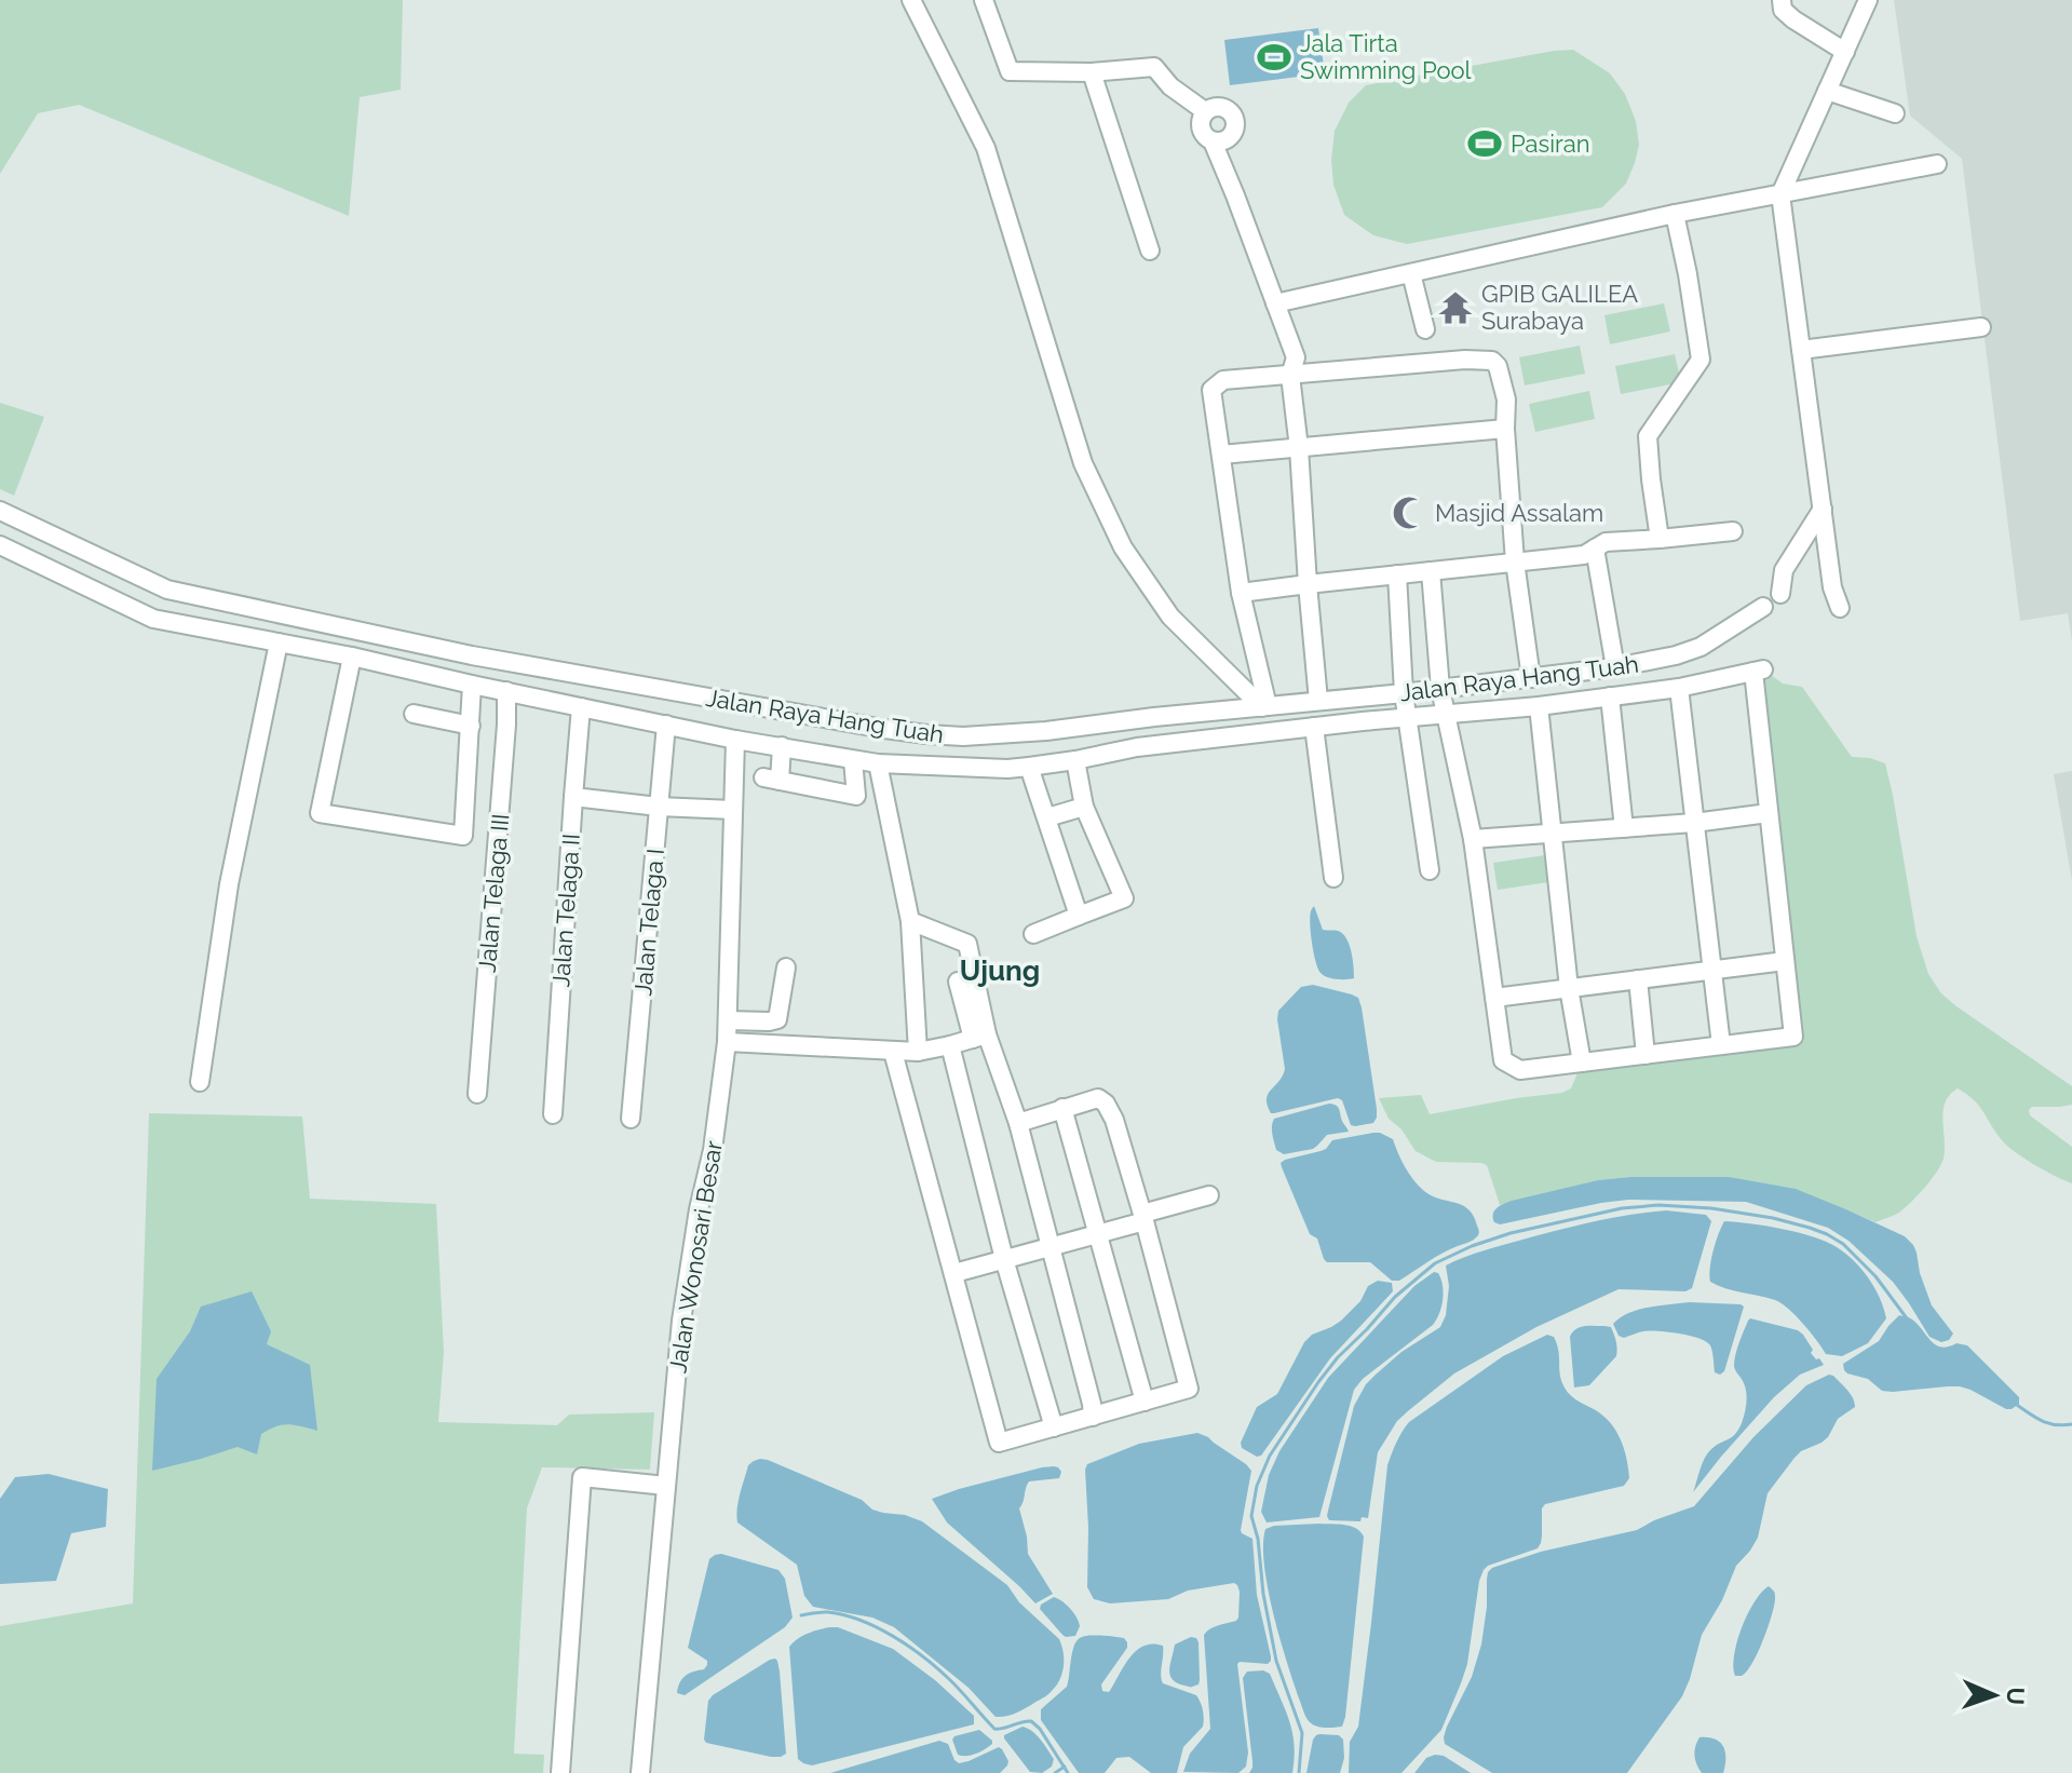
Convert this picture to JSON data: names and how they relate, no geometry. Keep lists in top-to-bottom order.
{
  "streets": {
    "street": [
      "Jalan Raya Hang Tuah",
      "Jalan Telaga III",
      "Jalan Telaga II",
      "Jalan Telaga I",
      "Jalan Wonosari Besar"
    ]
  },
  "crossings": [
    ["Jalan Raya Hang Tuah", "Jalan Telaga III"],
    ["Jalan Raya Hang Tuah", "Jalan Telaga II"],
    ["Jalan Raya Hang Tuah", "Jalan Telaga I"],
    ["Jalan Raya Hang Tuah", "Jalan Wonosari Besar"]
  ],
  "districts": ["Ujung"],
  "places": {
    "sports": ["Jala Tirta Swimming Pool", "Pasiran"],
    "temple": ["GPIB GALILEA Surabaya"],
    "mosque": ["Masjid Assalam"]
  },
  "north": "right"
}
